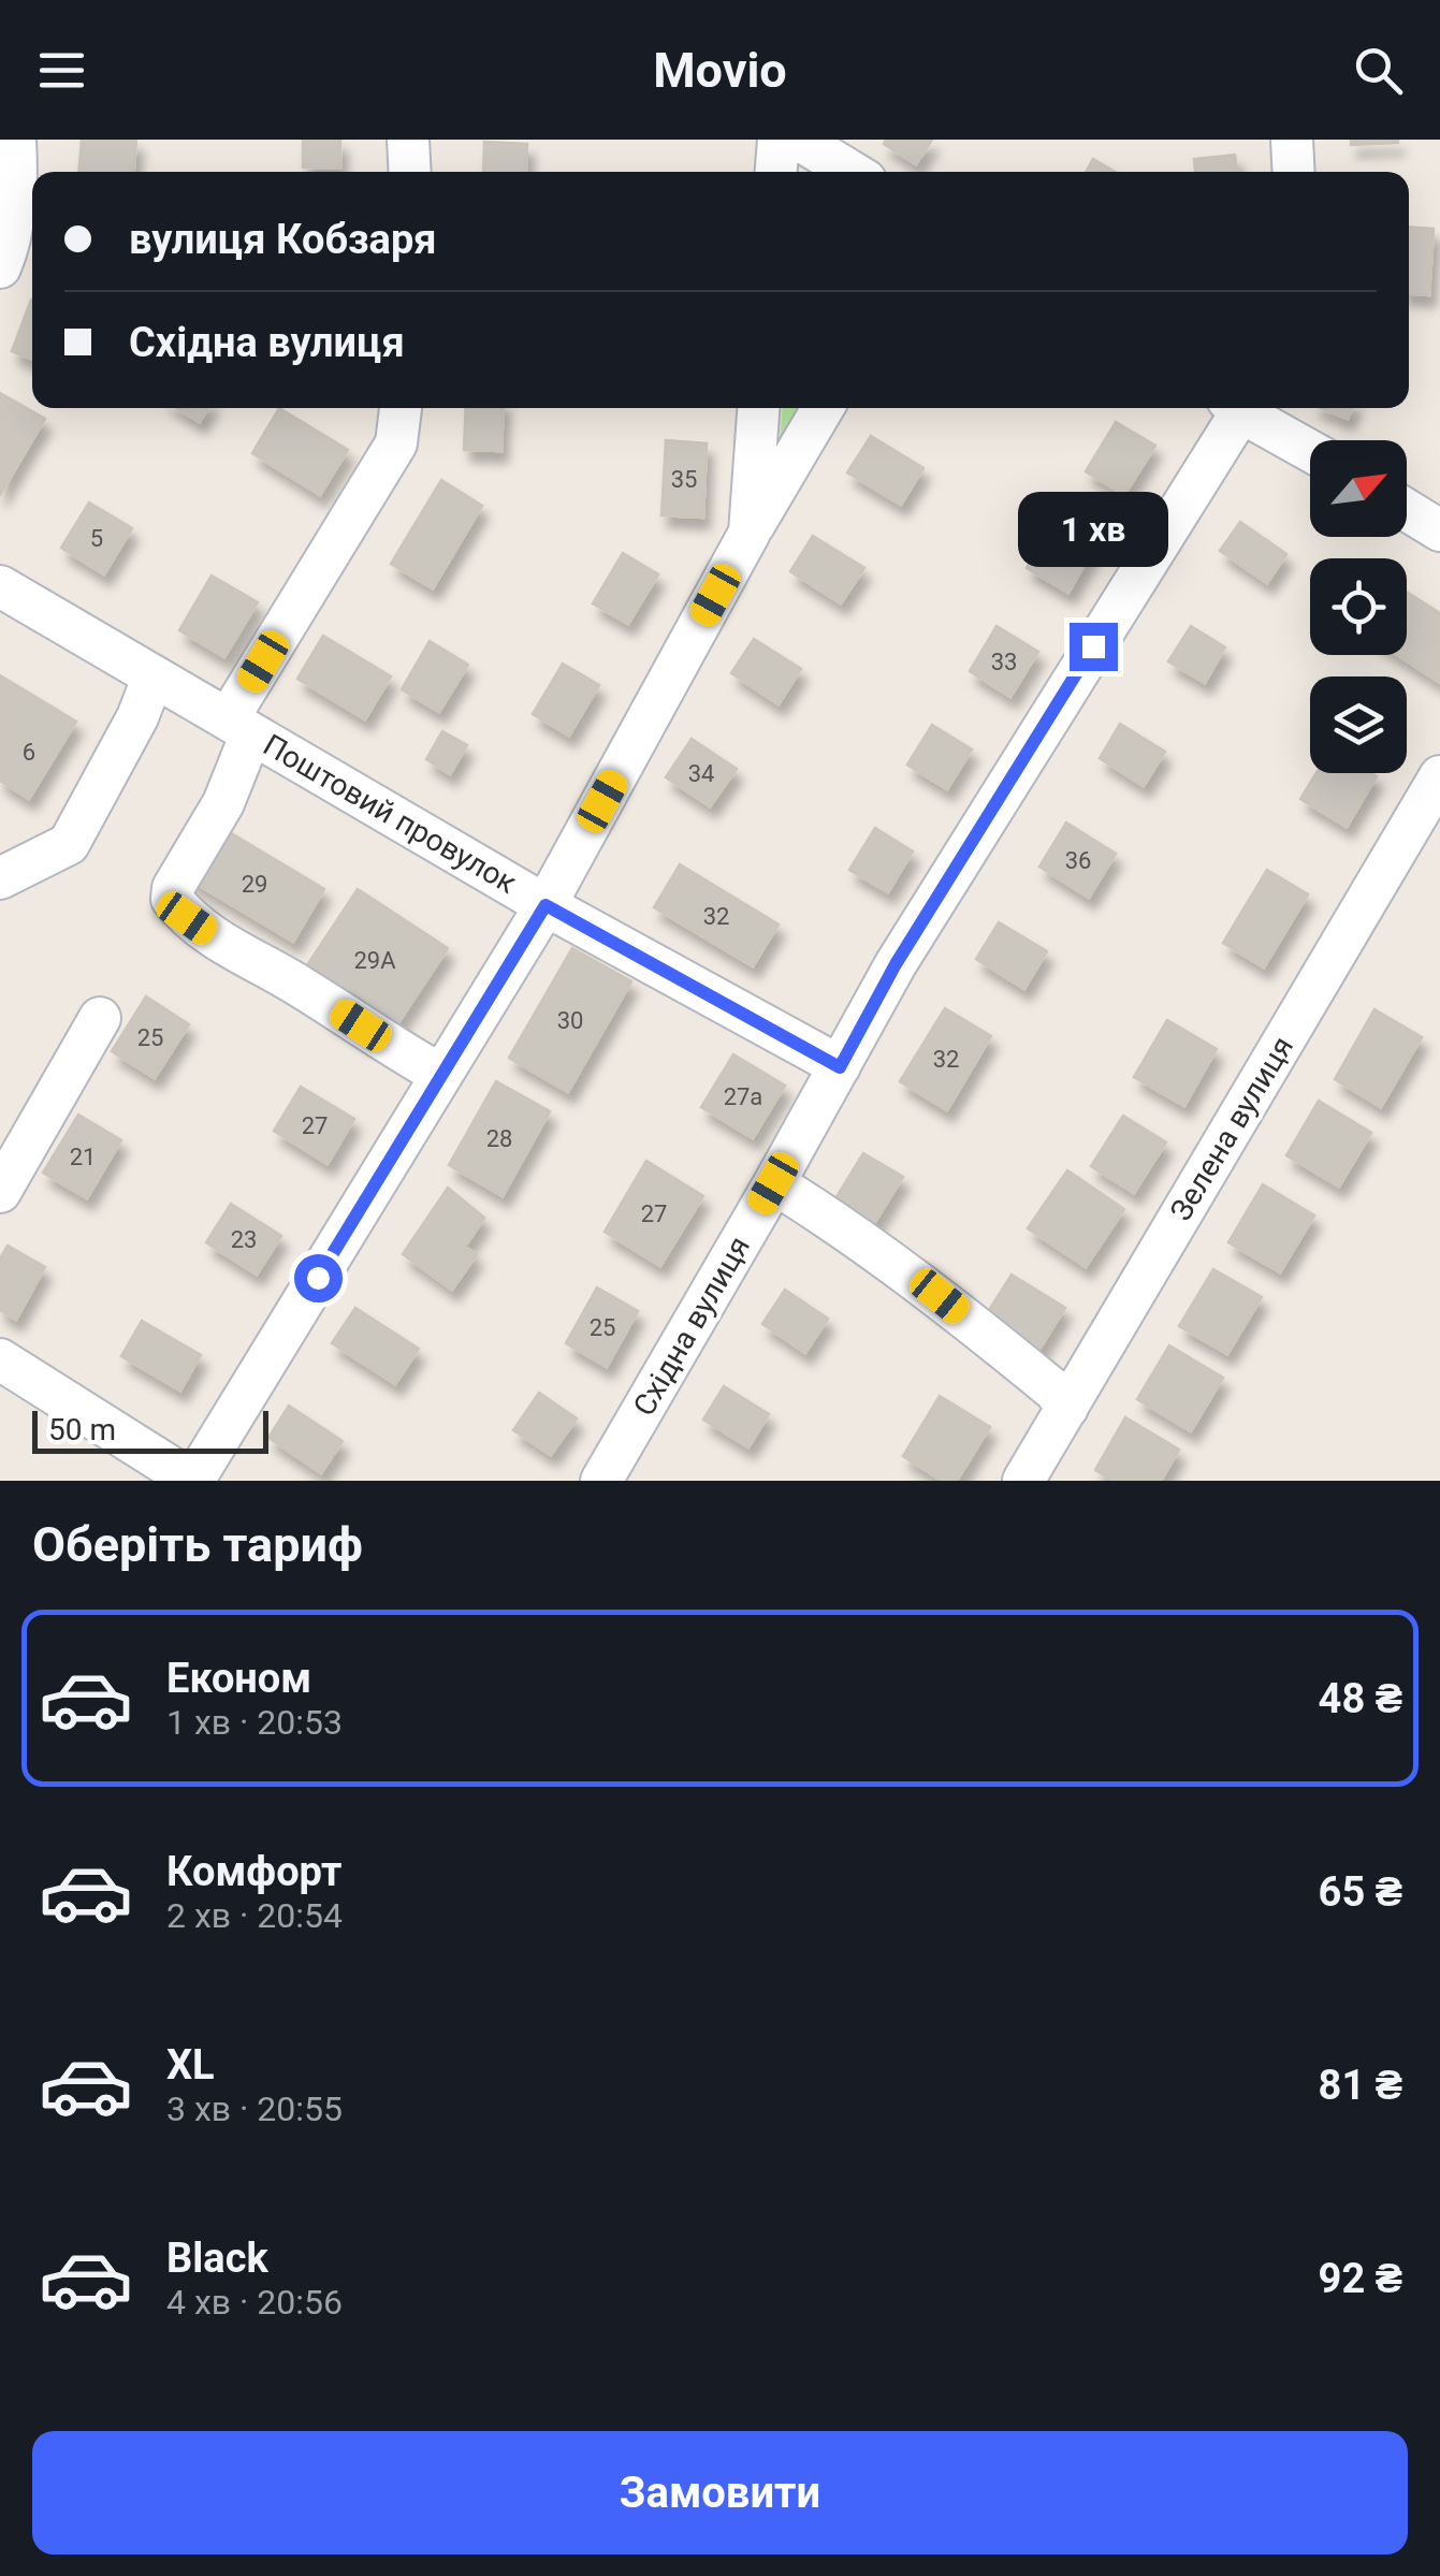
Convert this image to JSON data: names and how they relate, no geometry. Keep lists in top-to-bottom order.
{
  "streets": {
    "street": ["Поштовий провулок", "Зелена вулиця", "Східна вулиця"]
  },
  "crossings": [
    ["Поштовий провулок", "Східна вулиця"]
  ],
  "house_numbers": [
    "35",
    "5",
    "33",
    "6",
    "34",
    "36",
    "29",
    "32",
    "29А",
    "30",
    "25",
    "32",
    "27а",
    "27",
    "28",
    "21",
    "27",
    "23",
    "25"
  ],
  "scale_bar": "50 m",
  "north": "top right",
  "page": {
    "header": "Movio",
    "banner": ["вулиця Кобзаря", "Східна вулиця"],
    "bubble": "1 хв",
    "scale": "50 m",
    "heading": "Оберіть тариф",
    "list": [
      {
        "name": "Економ",
        "note": "1 хв · 20:53",
        "value": "48 ₴"
      },
      {
        "name": "Комфорт",
        "note": "2 хв · 20:54",
        "value": "65 ₴"
      },
      {
        "name": "XL",
        "note": "3 хв · 20:55",
        "value": "81 ₴"
      },
      {
        "name": "Black",
        "note": "4 хв · 20:56",
        "value": "92 ₴"
      }
    ],
    "buttons": "Замовити"
  }
}
